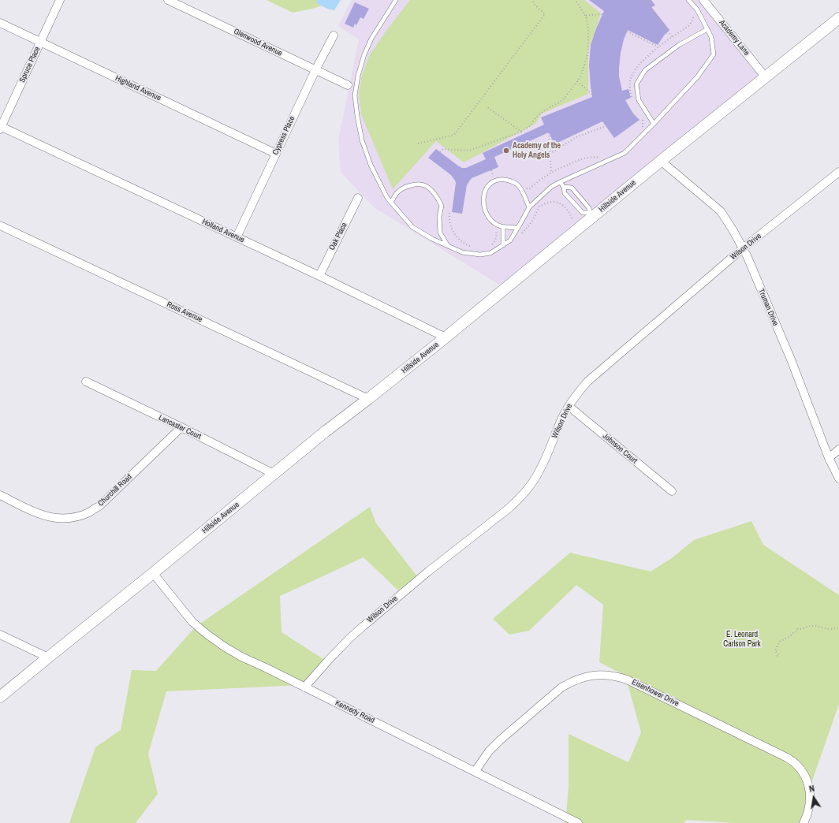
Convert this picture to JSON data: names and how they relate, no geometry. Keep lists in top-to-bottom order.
{
  "streets": {
    "main road": ["Hillside Avenue"],
    "street": [
      "Academy Lane",
      "Glenwood Avenue",
      "Spruce Place",
      "Highland Avenue",
      "Cypress Place",
      "Holland Avenue",
      "Oak Place",
      "Wilson Drive",
      "Truman Drive",
      "Ross Avenue",
      "Lancaster Court",
      "Johnson Court",
      "Churchill Road",
      "Eisenhower Drive",
      "Kennedy Road"
    ]
  },
  "crossings": [
    ["Academy Lane", "Hillside Avenue"],
    ["Glenwood Avenue", "Cypress Place"],
    ["Spruce Place", "Highland Avenue"],
    ["Spruce Place", "Holland Avenue"],
    ["Highland Avenue", "Cypress Place"],
    ["Cypress Place", "Holland Avenue"],
    ["Hillside Avenue", "Holland Avenue"],
    ["Hillside Avenue", "Truman Drive"],
    ["Hillside Avenue", "Ross Avenue"],
    ["Hillside Avenue", "Lancaster Court"],
    ["Hillside Avenue", "Kennedy Road"],
    ["Holland Avenue", "Oak Place"],
    ["Wilson Drive", "Truman Drive"],
    ["Wilson Drive", "Johnson Court"],
    ["Wilson Drive", "Kennedy Road"],
    ["Lancaster Court", "Churchill Road"],
    ["Eisenhower Drive", "Kennedy Road"]
  ],
  "parks": ["E. Leonard Carlson Park"],
  "places": ["Academy of the Holy Angels"],
  "north": "top"
}
